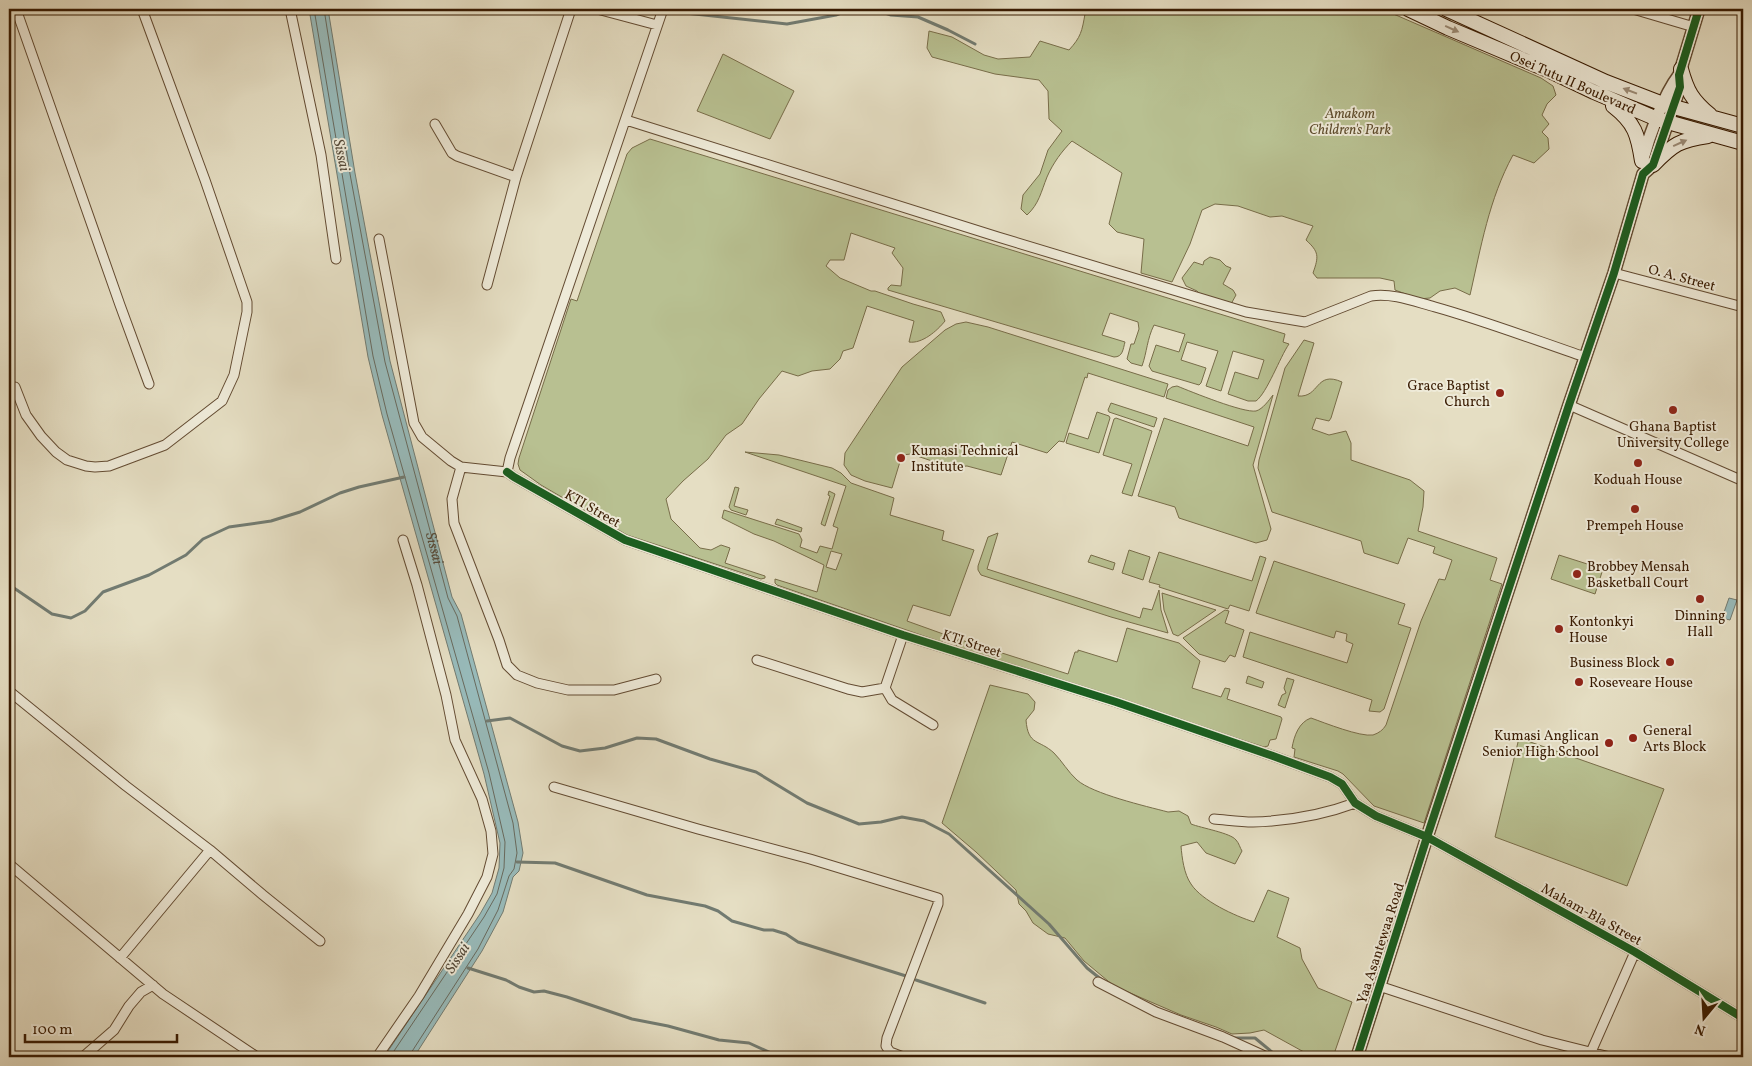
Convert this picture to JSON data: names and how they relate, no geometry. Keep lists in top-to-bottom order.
{
  "streets": {
    "main road": ["Osei Tutu II Boulevard"],
    "street": [
      "O. A. Street",
      "KTI Street",
      "Maham-Bla Street",
      "Yaa Asantewaa Road"
    ]
  },
  "crossings": [
    ["Osei Tutu II Boulevard", "Yaa Asantewaa Road"],
    ["O. A. Street", "Yaa Asantewaa Road"],
    ["KTI Street", "Maham-Bla Street"],
    ["KTI Street", "Yaa Asantewaa Road"],
    ["Maham-Bla Street", "Yaa Asantewaa Road"]
  ],
  "water": ["Sissai"],
  "parks": ["Amakom Children's Park"],
  "places": [
    "Grace Baptist Church",
    "Ghana Baptist University College",
    "Kumasi Technical Institute",
    "Koduah House",
    "Prempeh House",
    "Brobbey Mensah Basketball Court",
    "Dinning Hall",
    "Kontonkyi House",
    "Business Block",
    "Roseveare House",
    "General Arts Block",
    "Kumasi Anglican Senior High School"
  ],
  "scale_bar": "100 m",
  "north": "bottom"
}
